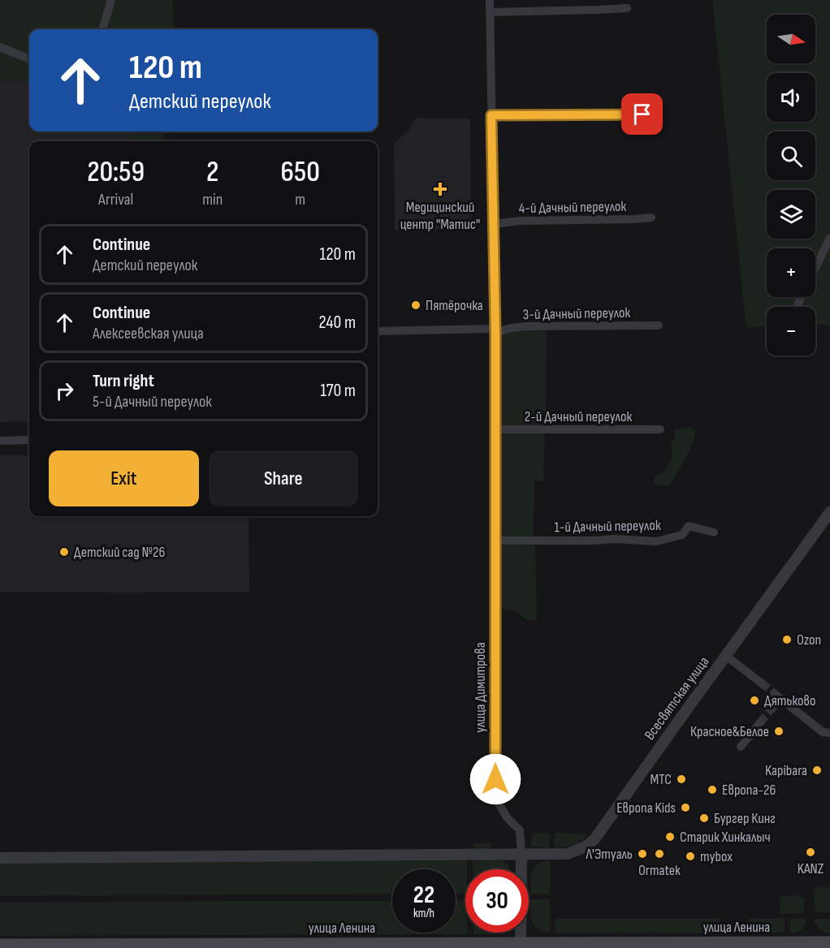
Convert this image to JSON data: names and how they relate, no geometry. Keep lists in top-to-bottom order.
{
  "streets": {
    "main road": ["улица Ленина"],
    "street": [
      "4-й Дачный переулок",
      "3-й Дачный переулок",
      "2-й Дачный переулок",
      "1-й Дачный переулок",
      "улица Димитрова",
      "Всесвятская улица"
    ]
  },
  "crossings": [
    ["4-й Дачный переулок", "улица Димитрова"],
    ["3-й Дачный переулок", "улица Димитрова"],
    ["2-й Дачный переулок", "улица Димитрова"],
    ["1-й Дачный переулок", "улица Димитрова"],
    ["улица Димитрова", "Всесвятская улица"]
  ],
  "places": {
    "health": ["Медицинский центр \"Матис\""],
    "other": [
      "Пятёрочка",
      "Детский сад №26",
      "Ozon",
      "Дятьково",
      "Красное&Белое",
      "Kapibara",
      "МТС",
      "Европа-26",
      "Европа Kids",
      "Бургер Кинг",
      "Старик Хинкалыч",
      "KANZ",
      "Л'Этуаль",
      "Ormatek",
      "mybox"
    ]
  },
  "north": "right",
  "page": {
    "map_buttons": ["+", "−"],
    "turn": ["120 m", "Детский переулок"],
    "eta": [
      "20:59",
      "Arrival",
      "2",
      "min",
      "650",
      "m"
    ],
    "list": [
      {
        "name": "Continue",
        "note": "Детский переулок",
        "value": "120 m"
      },
      {
        "name": "Continue",
        "note": "Алексеевская улица",
        "value": "240 m"
      },
      {
        "name": "Turn right",
        "note": "5-й Дачный переулок",
        "value": "170 m"
      }
    ],
    "buttons": ["Exit", "Share"],
    "speed": "22 km/h",
    "limit": "30"
  }
}
